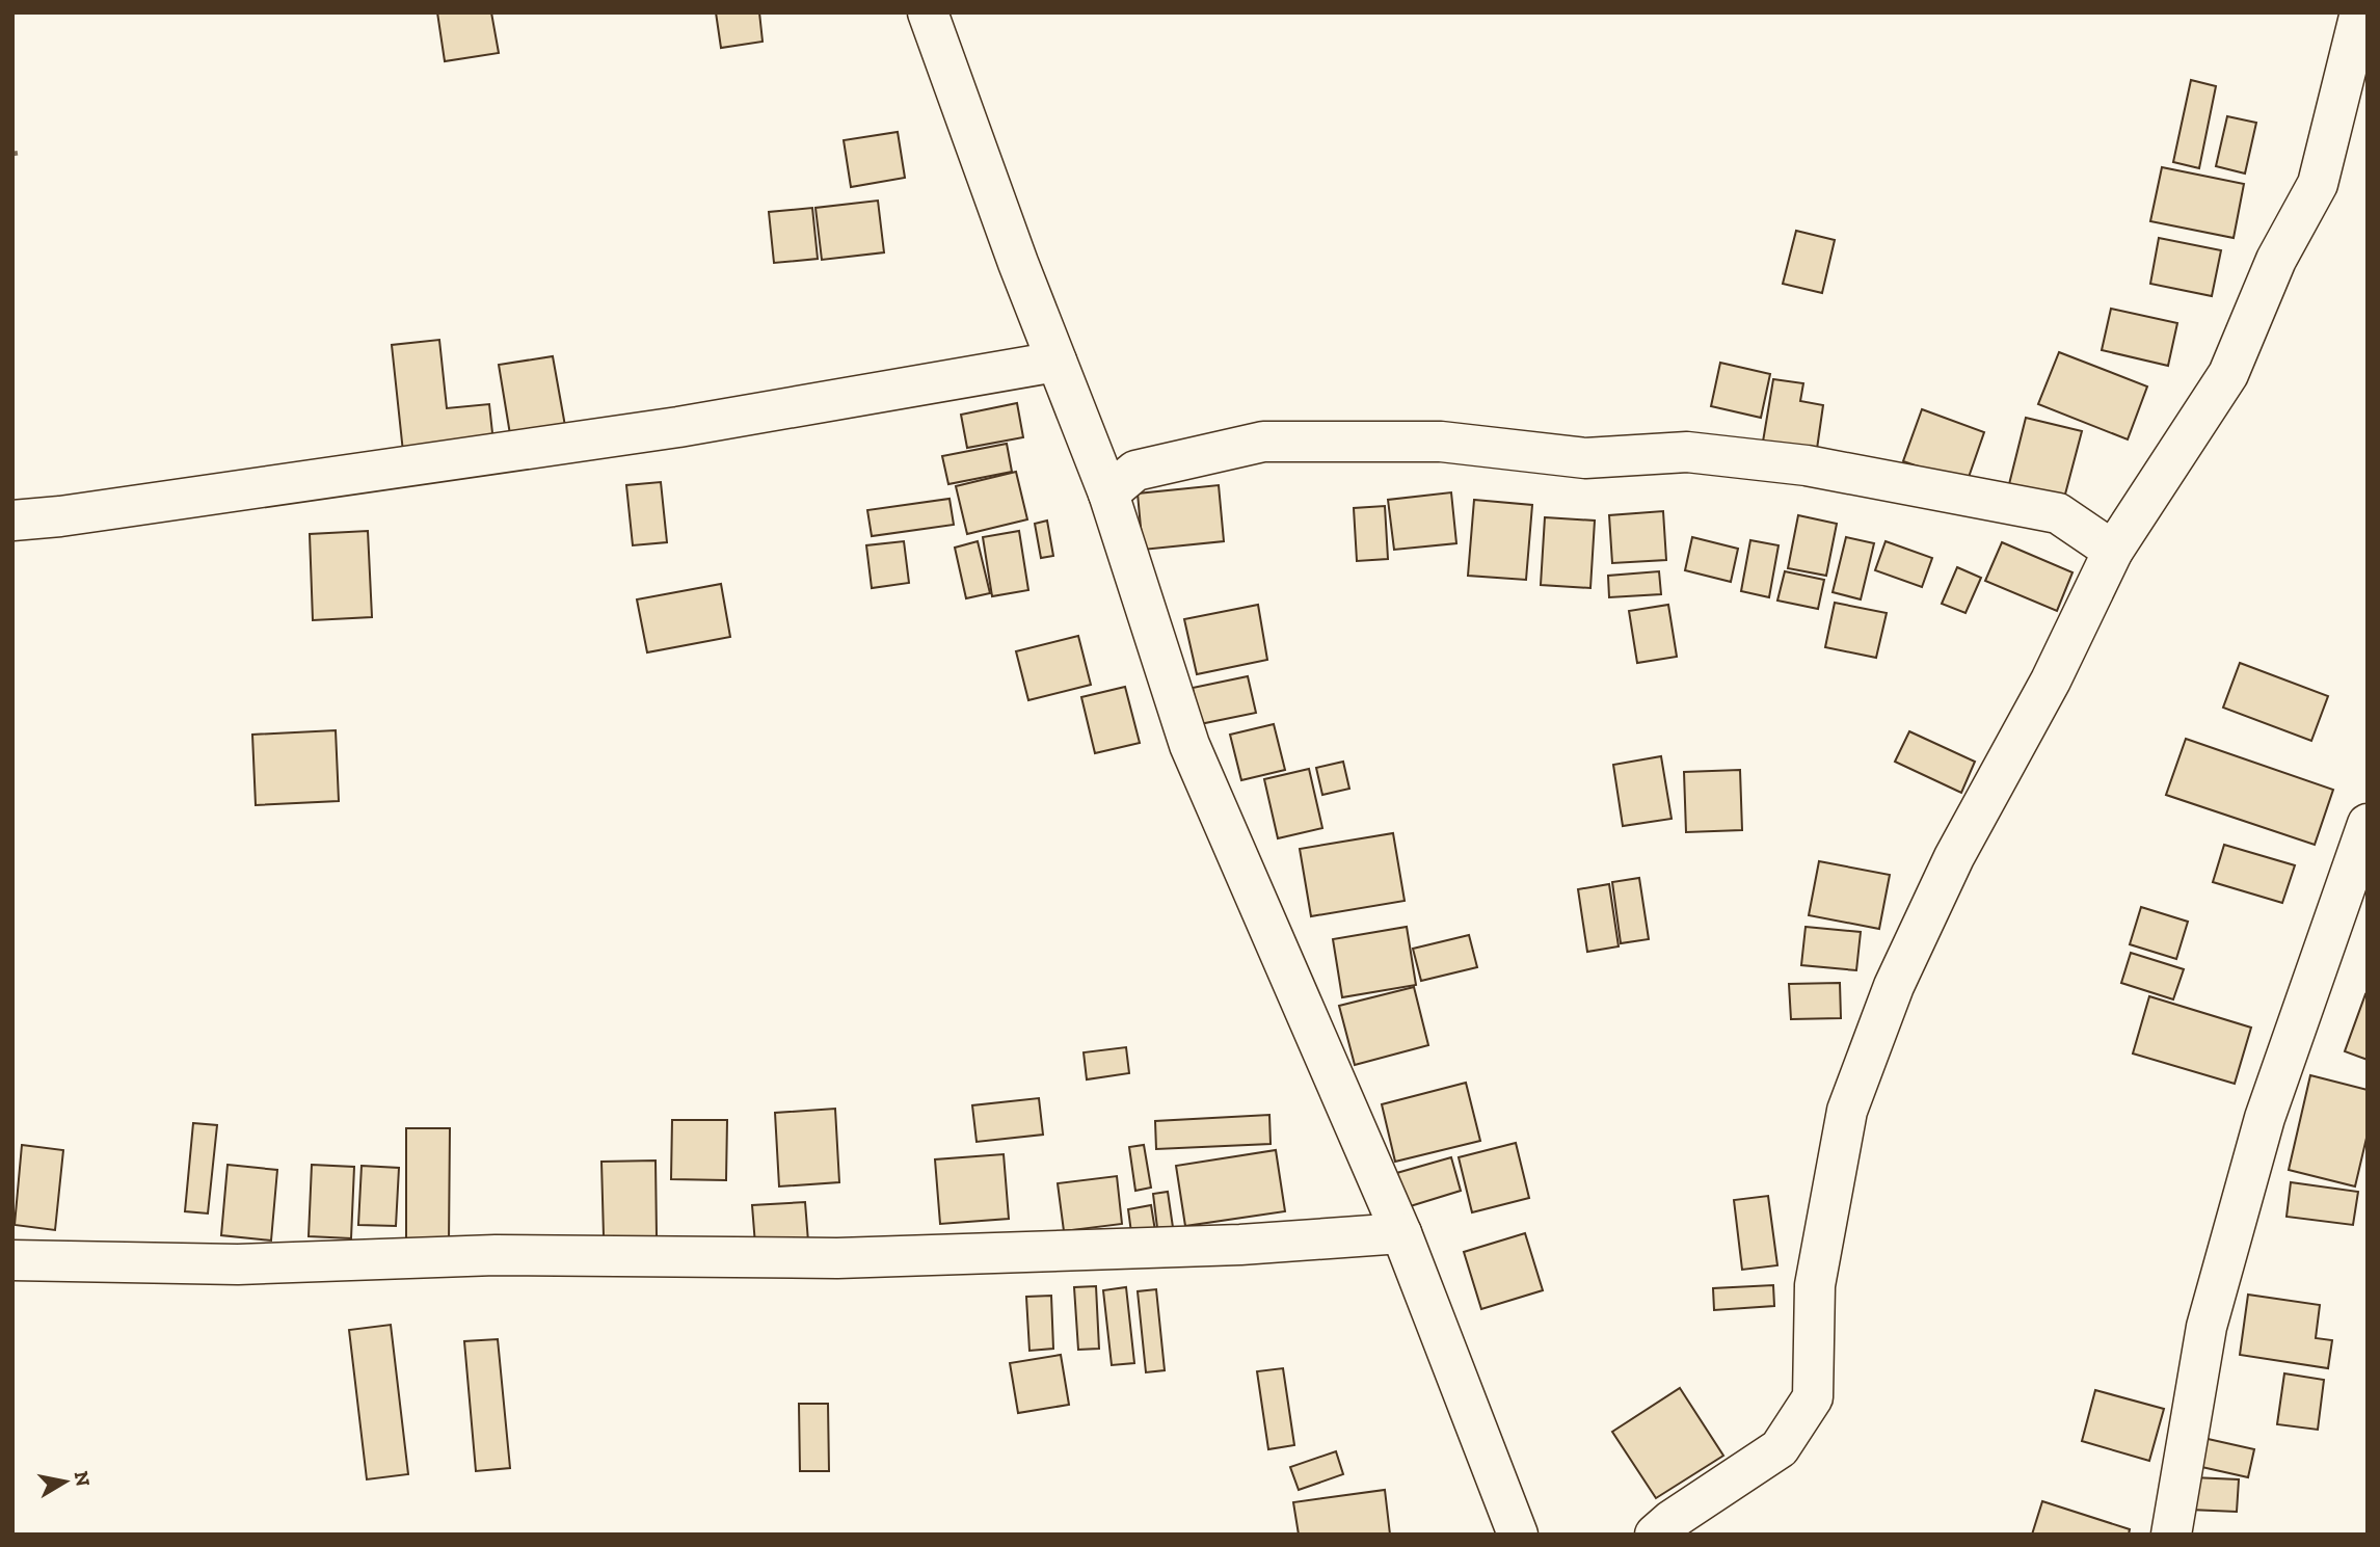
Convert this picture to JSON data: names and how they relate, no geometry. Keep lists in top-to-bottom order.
{
  "north": "right"
}
